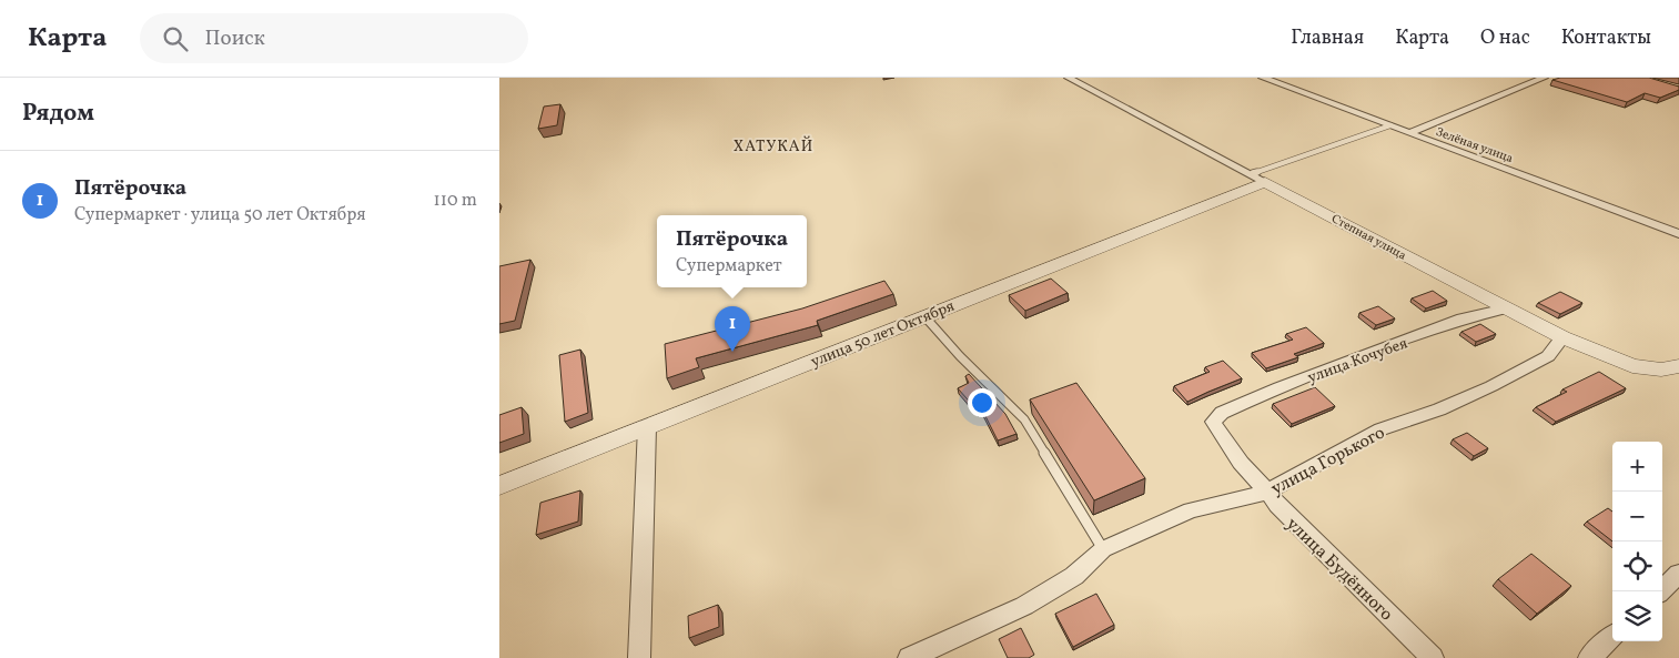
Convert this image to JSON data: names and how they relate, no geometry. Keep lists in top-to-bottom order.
{
  "streets": {
    "street": [
      "Зелёная улица",
      "Степная улица",
      "улица 50 лет Октября",
      "улица Кочубея",
      "улица Горького",
      "улица Будённого"
    ]
  },
  "crossings": [
    ["Степная улица", "улица 50 лет Октября"],
    ["Степная улица", "улица Кочубея"],
    ["Степная улица", "улица Горького"],
    ["улица Кочубея", "улица Будённого"],
    ["улица Горького", "улица Будённого"]
  ],
  "districts": ["ХАТУКАЙ"],
  "page": {
    "header": "Карта",
    "search": "Поиск",
    "nav": [
      "Главная",
      "Карта",
      "О нас",
      "Контакты"
    ],
    "heading": "Рядом",
    "list": [
      {
        "mark": "1",
        "name": "Пятёрочка",
        "note": "Супермаркет · улица 50 лет Октября",
        "value": "110 m"
      }
    ],
    "popup": ["Пятёрочка", "Супермаркет"],
    "pins": "1",
    "map_buttons": ["+", "−"]
  }
}
